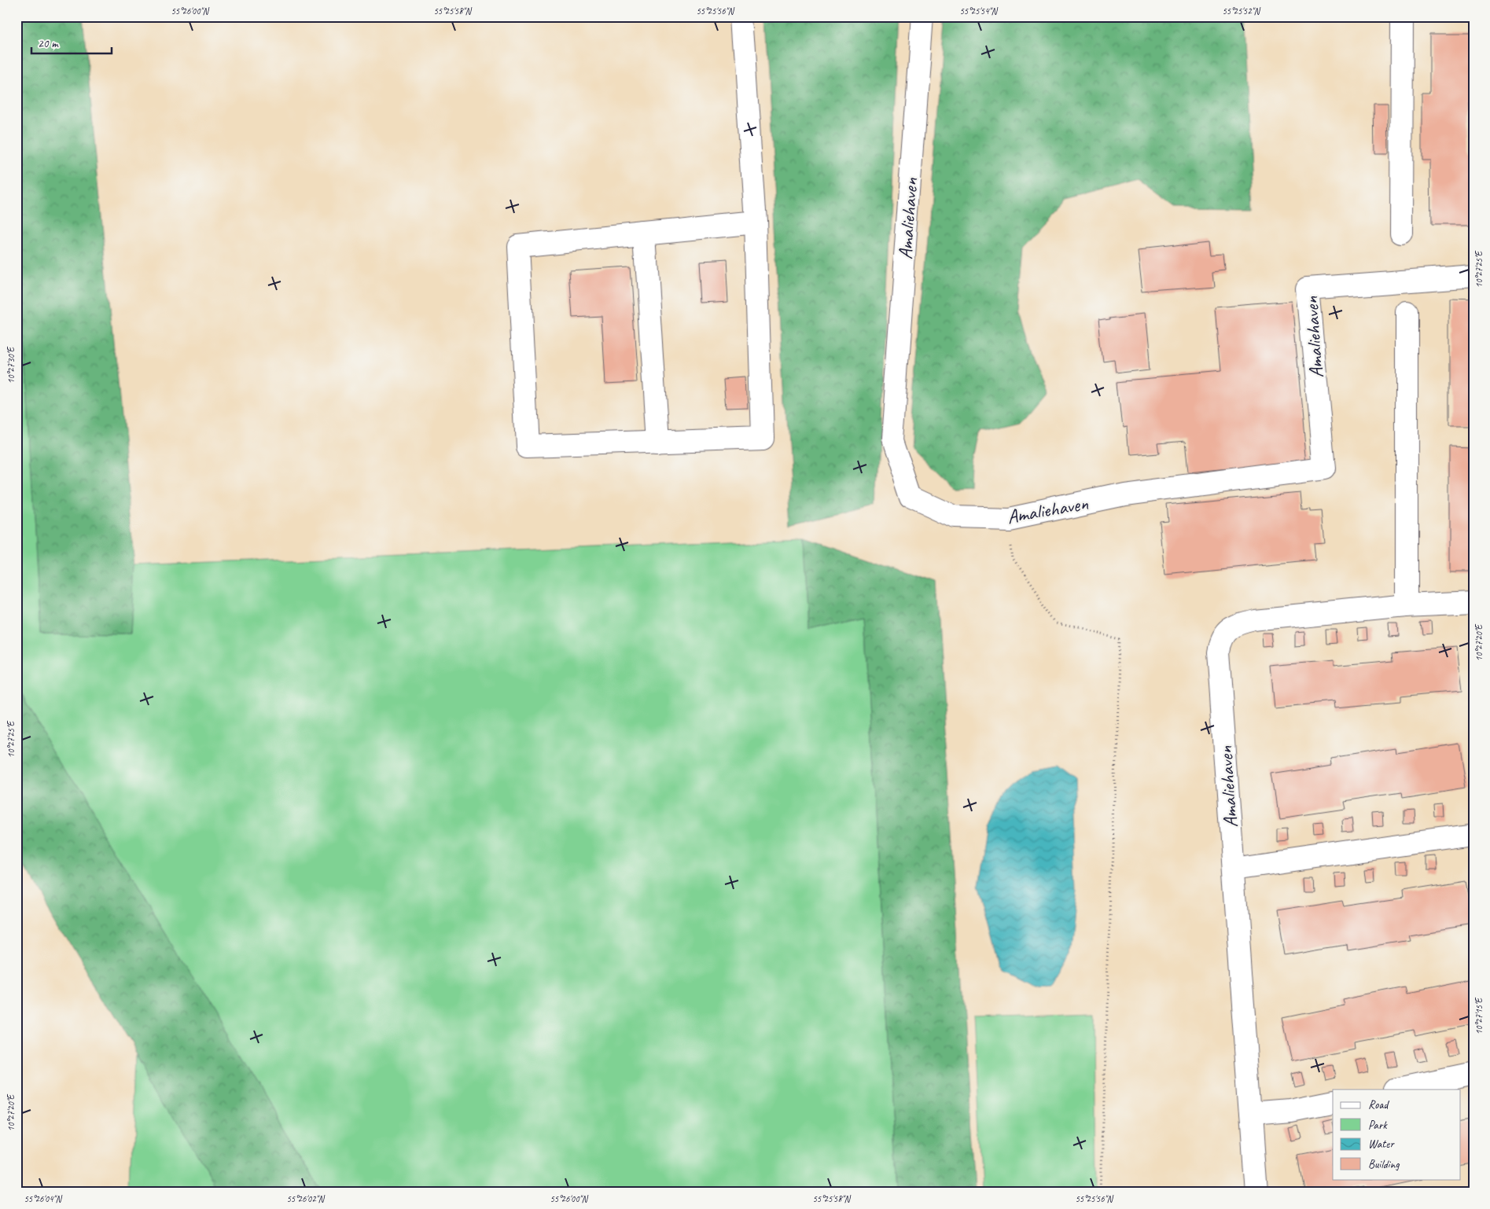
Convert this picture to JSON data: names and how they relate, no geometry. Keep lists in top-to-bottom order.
{
  "streets": {
    "street": ["Amaliehaven"]
  },
  "legend": [
    "Road",
    "Park",
    "Water",
    "Building"
  ],
  "scale_bar": "20 m",
  "coordinates": [
    "55°26'00\"N",
    "55°25'58\"N",
    "55°25'56\"N",
    "55°25'54\"N",
    "55°25'52\"N",
    "10°27'25\"E",
    "10°27'30\"E",
    "10°27'20\"E",
    "10°27'15\"E",
    "55°26'04\"N",
    "55°26'02\"N"
  ]
}
